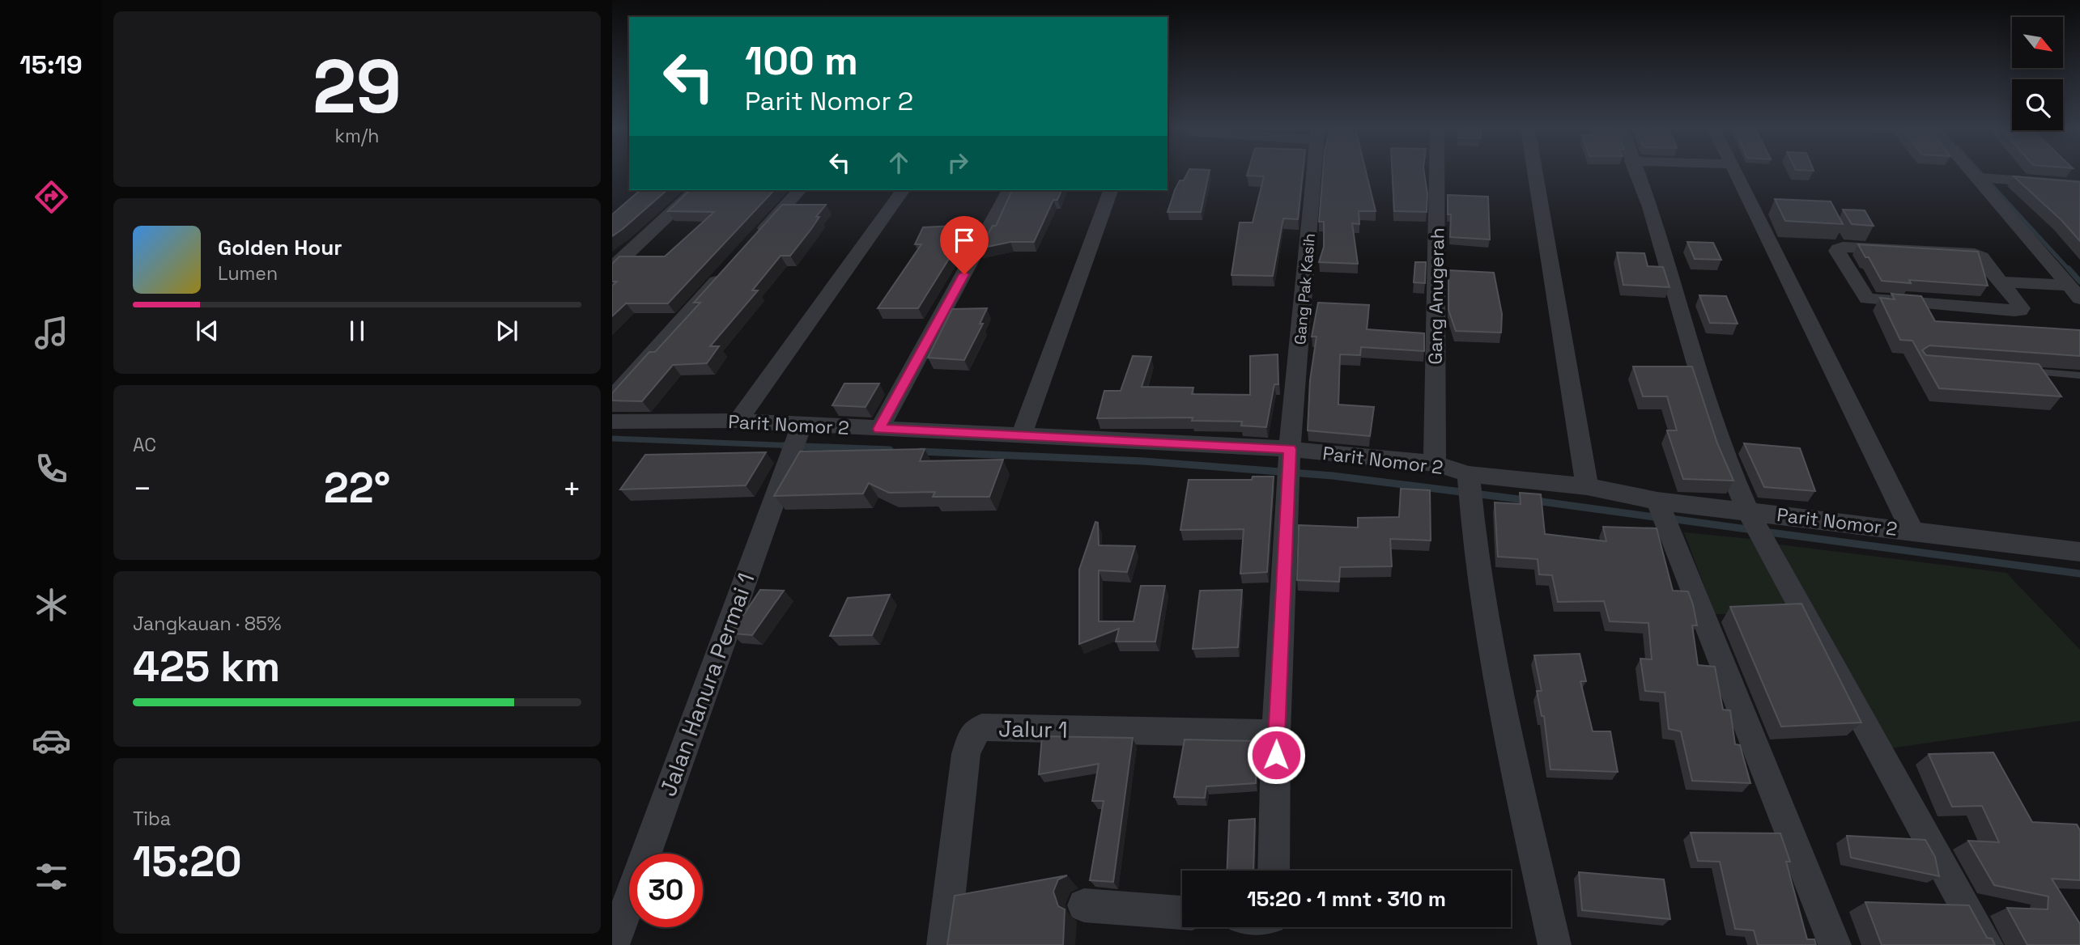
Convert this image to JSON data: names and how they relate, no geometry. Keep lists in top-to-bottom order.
{
  "streets": {
    "street": [
      "Gang Pak Kasih",
      "Gang Anugerah",
      "Parit Nomor 2",
      "Jalan Hanura Permai 1",
      "Jalur 1"
    ]
  },
  "crossings": [
    ["Gang Pak Kasih", "Parit Nomor 2"],
    ["Gang Pak Kasih", "Jalur 1"],
    ["Gang Anugerah", "Parit Nomor 2"],
    ["Parit Nomor 2", "Jalan Hanura Permai 1"]
  ],
  "north": "bottom right",
  "page": {
    "tabs": "15:19",
    "tile": [
      ["29", "km/h"],
      "AC",
      ["Jangkauan · 85%", "425 km"],
      ["Tiba", "15:20"]
    ],
    "turn": ["100 m", "Parit Nomor 2"],
    "song": ["Golden Hour", "Lumen"],
    "heat": ["−", "22°", "+"],
    "limit": "30",
    "trip": "15:20 · 1 mnt · 310 m"
  }
}
